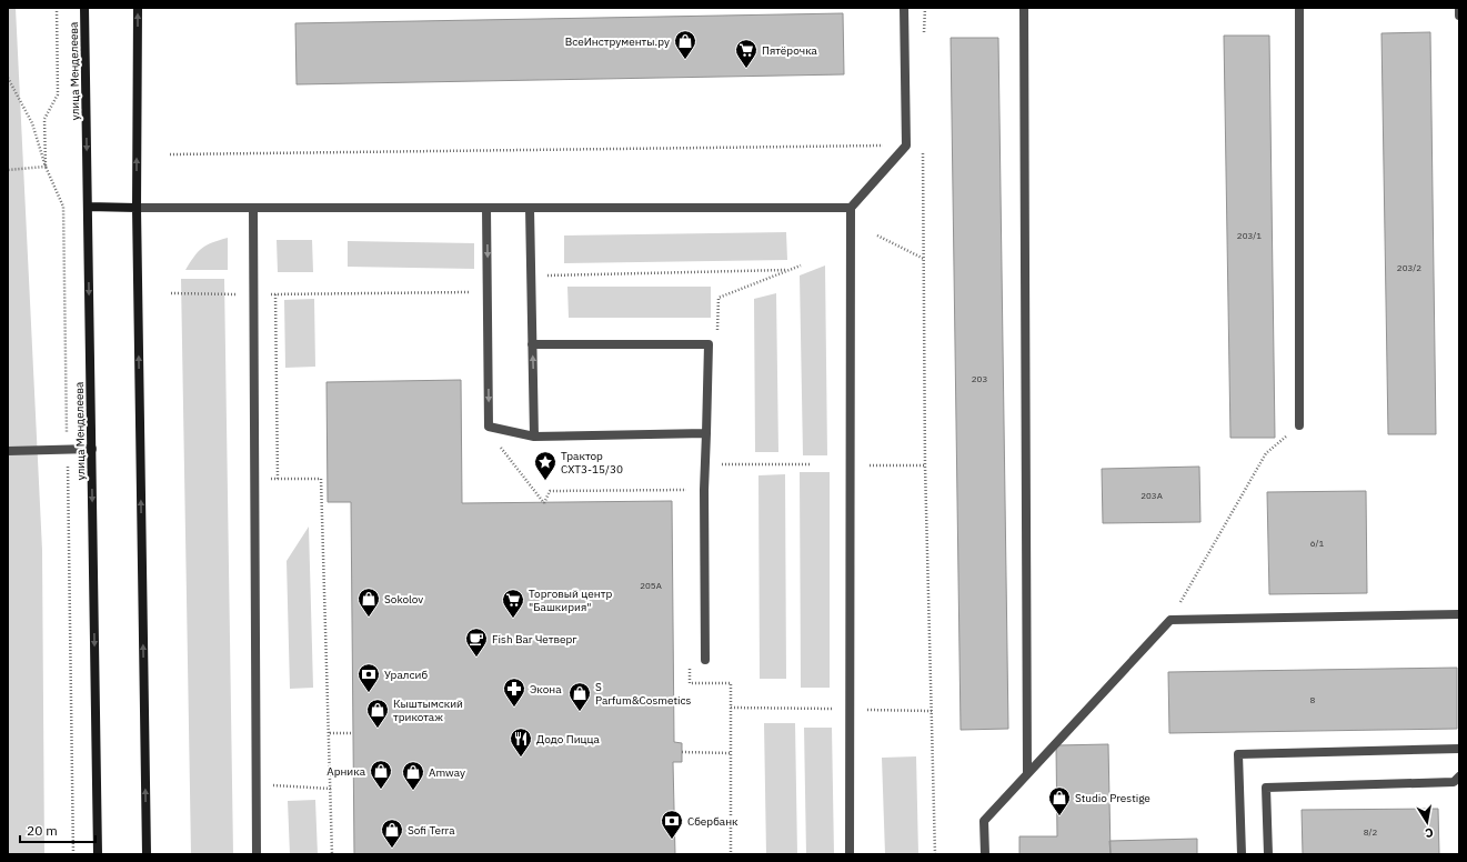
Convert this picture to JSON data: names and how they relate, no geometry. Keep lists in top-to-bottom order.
{
  "streets": {
    "main road": ["улица Менделеева"]
  },
  "places": {
    "shop": [
      "ВсеИнструменты.ру",
      "Sokolov",
      "S Parfum&Cosmetics",
      "Кыштымский трикотаж",
      "Арника",
      "Amway",
      "Studio Prestige",
      "Sofi Terra"
    ],
    "supermarket": ["Пятёрочка", "Торговый центр \"Башкирия\""],
    "place": ["Трактор СХТ3-15/30"],
    "cafe": ["Fish Bar Четверг"],
    "bank": ["Уралсиб", "Сбербанк"],
    "pharmacy": ["Экона"],
    "restaurant": ["Додо Пицца"]
  },
  "house_numbers": [
    "203/1",
    "203/2",
    "203",
    "203А",
    "6/1",
    "205А",
    "8",
    "8/2"
  ],
  "scale_bar": "20 m",
  "north": "bottom"
}
